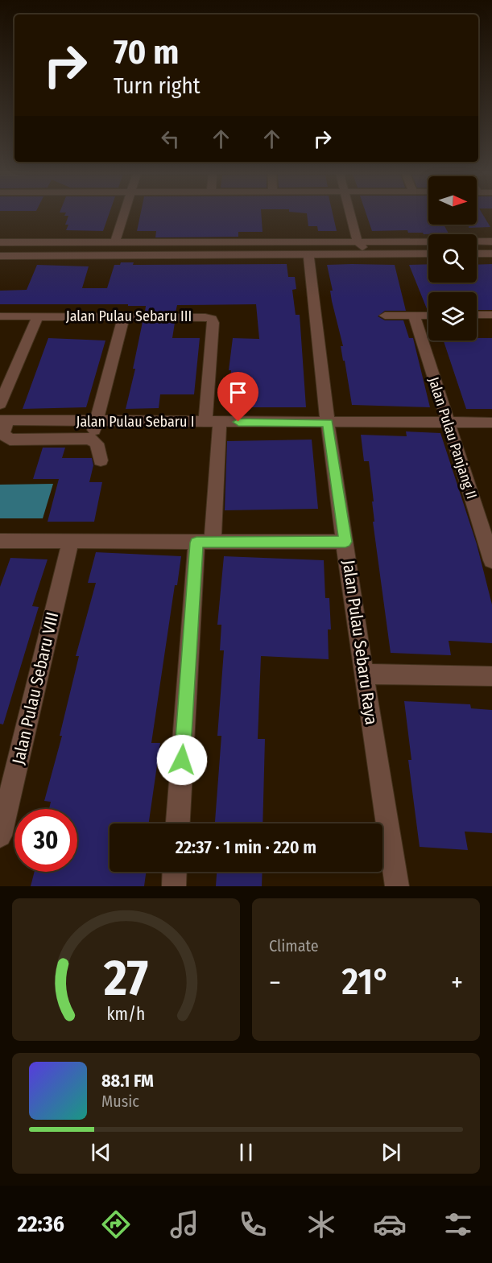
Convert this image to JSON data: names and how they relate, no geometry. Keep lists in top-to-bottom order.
{
  "streets": {
    "street": [
      "Jalan Pulau Sebaru III",
      "Jalan Pulau Sebaru I",
      "Jalan Pulau Panjang II",
      "Jalan Pulau Sebaru Raya",
      "Jalan Pulau Sebaru VIII"
    ]
  },
  "crossings": [
    ["Jalan Pulau Sebaru III", "Jalan Pulau Sebaru I"],
    ["Jalan Pulau Sebaru I", "Jalan Pulau Panjang II"],
    ["Jalan Pulau Sebaru I", "Jalan Pulau Sebaru Raya"]
  ],
  "north": "right",
  "page": {
    "turn": ["70 m", "Turn right"],
    "limit": "30",
    "trip": "22:37 · 1 min · 220 m",
    "tile": "Climate",
    "heat": ["−", "21°", "+"],
    "song": ["88.1 FM", "Music"],
    "tabs": "22:36",
    "gauge": ["27", "km/h"]
  }
}
